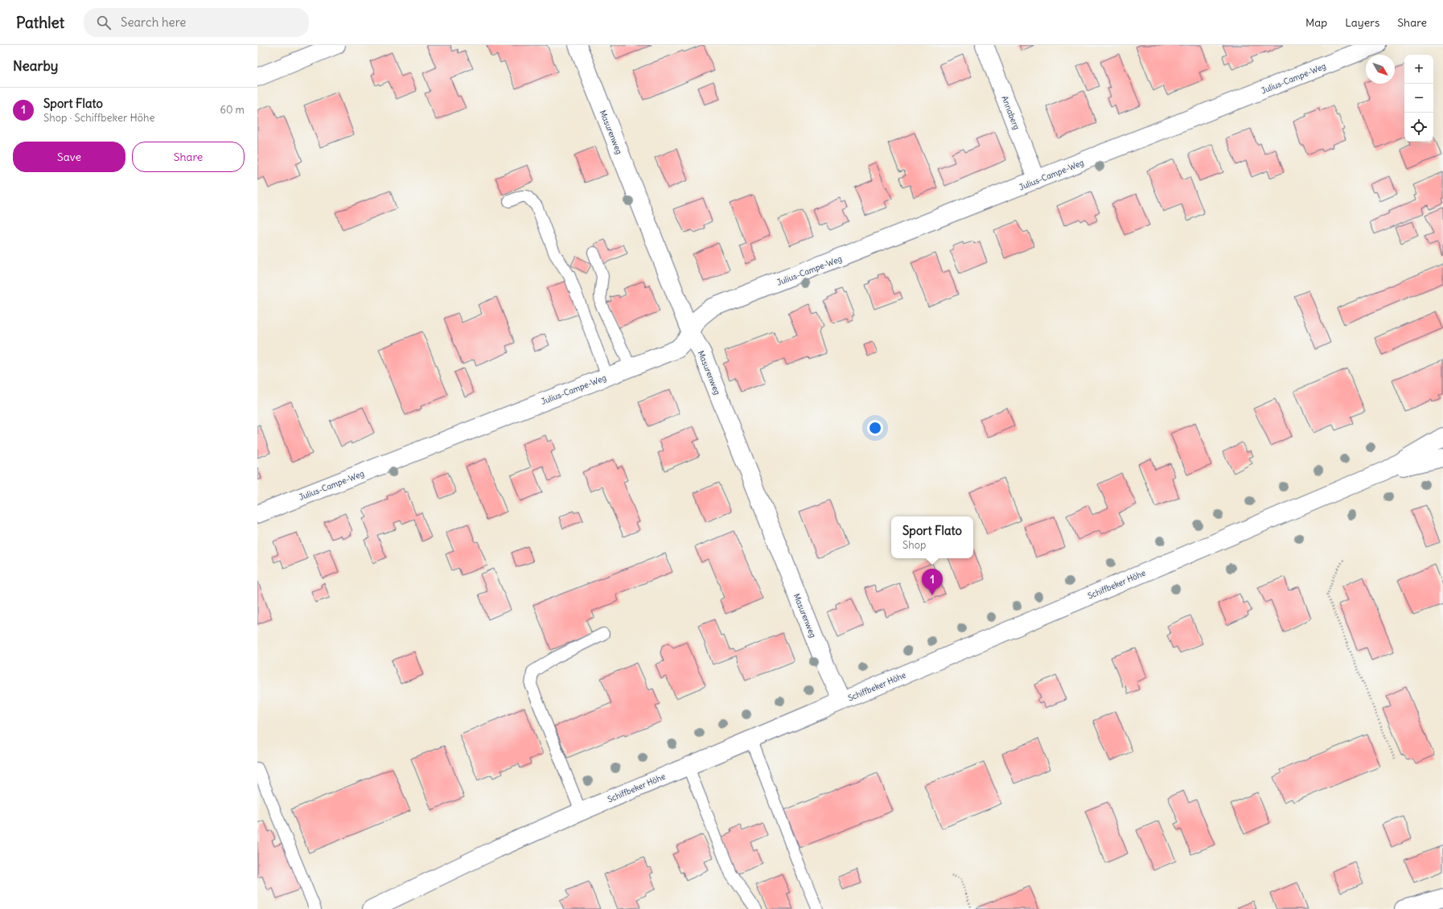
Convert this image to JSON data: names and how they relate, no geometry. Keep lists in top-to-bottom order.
{
  "streets": {
    "street": [
      "Julius-Campe-Weg",
      "Annaberg",
      "Masurenweg",
      "Schiffbeker Höhe"
    ]
  },
  "crossings": [
    ["Julius-Campe-Weg", "Annaberg"],
    ["Julius-Campe-Weg", "Masurenweg"],
    ["Masurenweg", "Schiffbeker Höhe"]
  ],
  "north": "bottom right",
  "page": {
    "header": "Pathlet",
    "search": "Search here",
    "nav": ["Map", "Layers", "Share"],
    "heading": "Nearby",
    "map_buttons": ["+", "−"],
    "list": [
      {
        "mark": "1",
        "name": "Sport Flato",
        "note": "Shop · Schiffbeker Höhe",
        "value": "60 m"
      }
    ],
    "buttons": ["Save", "Share"],
    "popup": ["Sport Flato", "Shop"],
    "pins": "1"
  }
}
